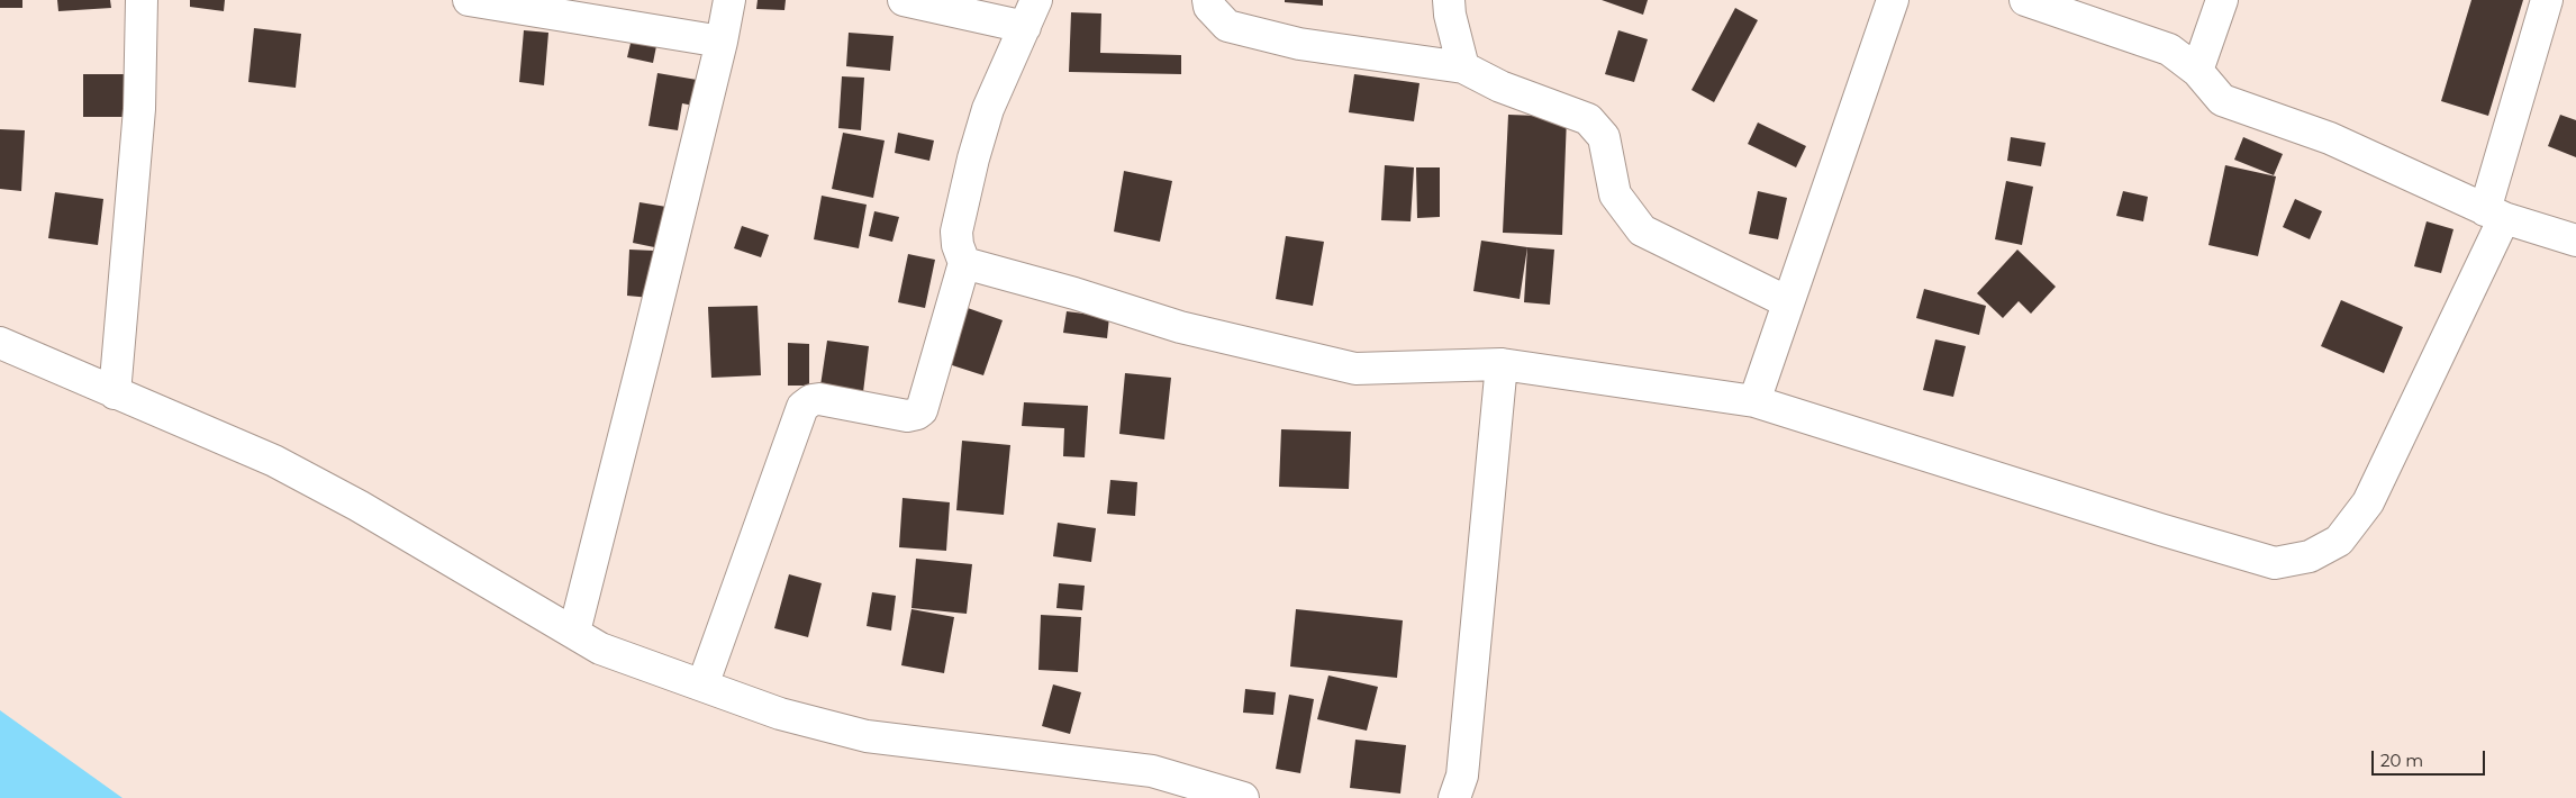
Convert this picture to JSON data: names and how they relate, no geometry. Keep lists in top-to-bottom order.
{
  "scale_bar": "20 m"
}
